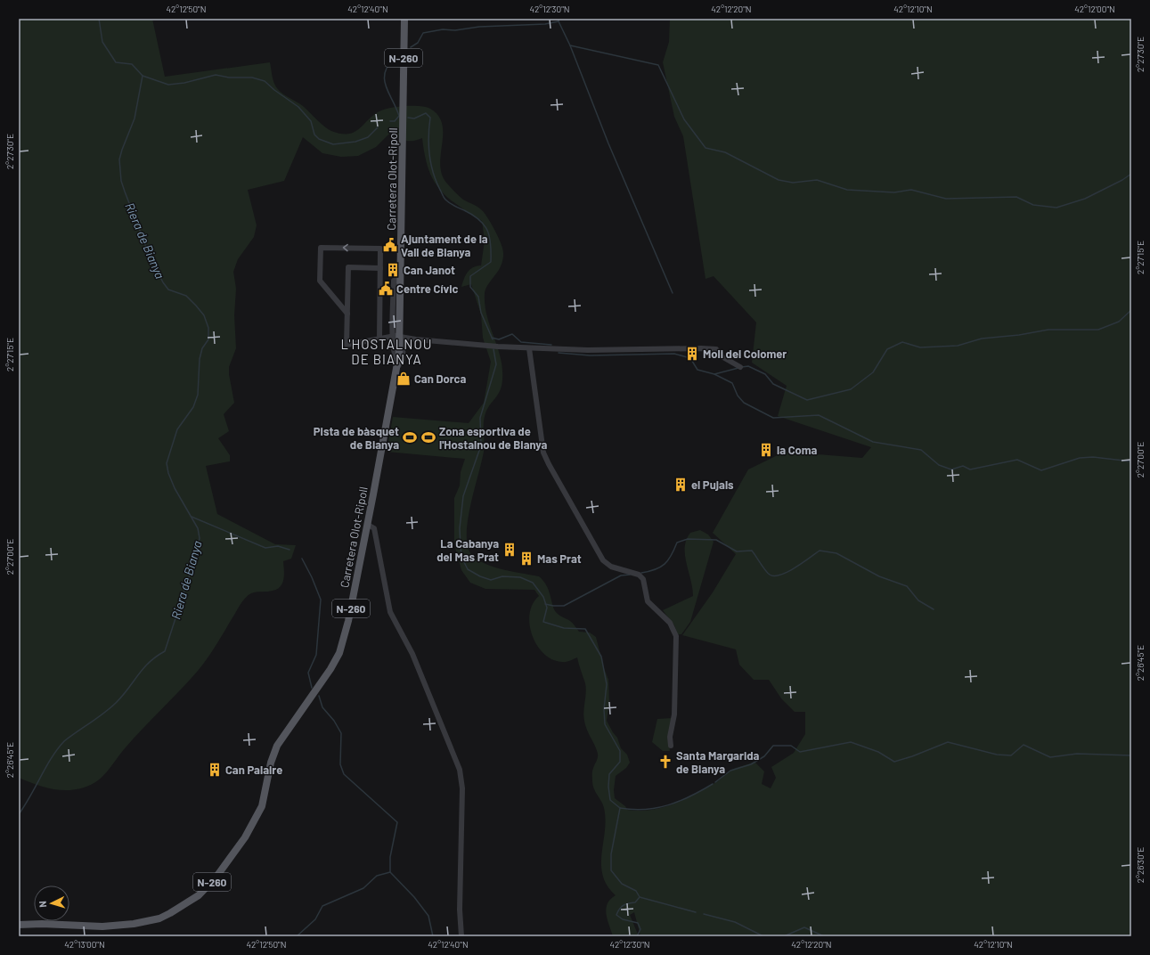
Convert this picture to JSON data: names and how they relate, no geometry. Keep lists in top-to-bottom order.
{
  "streets": {
    "main road": ["N-260", "Carretera Olot-Ripoll"]
  },
  "districts": ["L'HOSTALNOU DE BIANYA"],
  "water": ["Riera de Bianya"],
  "places": {
    "public building": ["Ajuntament de la Vall de Bianya", "Centre Cívic"],
    "building": [
      "Can Janot",
      "Moli del Colomer",
      "la Coma",
      "el Pujals",
      "La Cabanya del Mas Prat",
      "Mas Prat",
      "Can Palaire"
    ],
    "shop": ["Can Dorca"],
    "sports": ["Pista de bàsquet de Bianya", "Zona esportiva de l'Hostalnou de Bianya"],
    "church": ["Santa Margarida de Bianya"]
  },
  "north": "left",
  "coordinates": [
    "42°12'50\"N",
    "42°12'40\"N",
    "42°12'30\"N",
    "42°12'20\"N",
    "42°12'10\"N",
    "42°12'00\"N",
    "2°27'30\"E",
    "2°27'15\"E",
    "2°27'00\"E",
    "2°26'45\"E",
    "2°26'30\"E",
    "42°13'00\"N"
  ]
}
